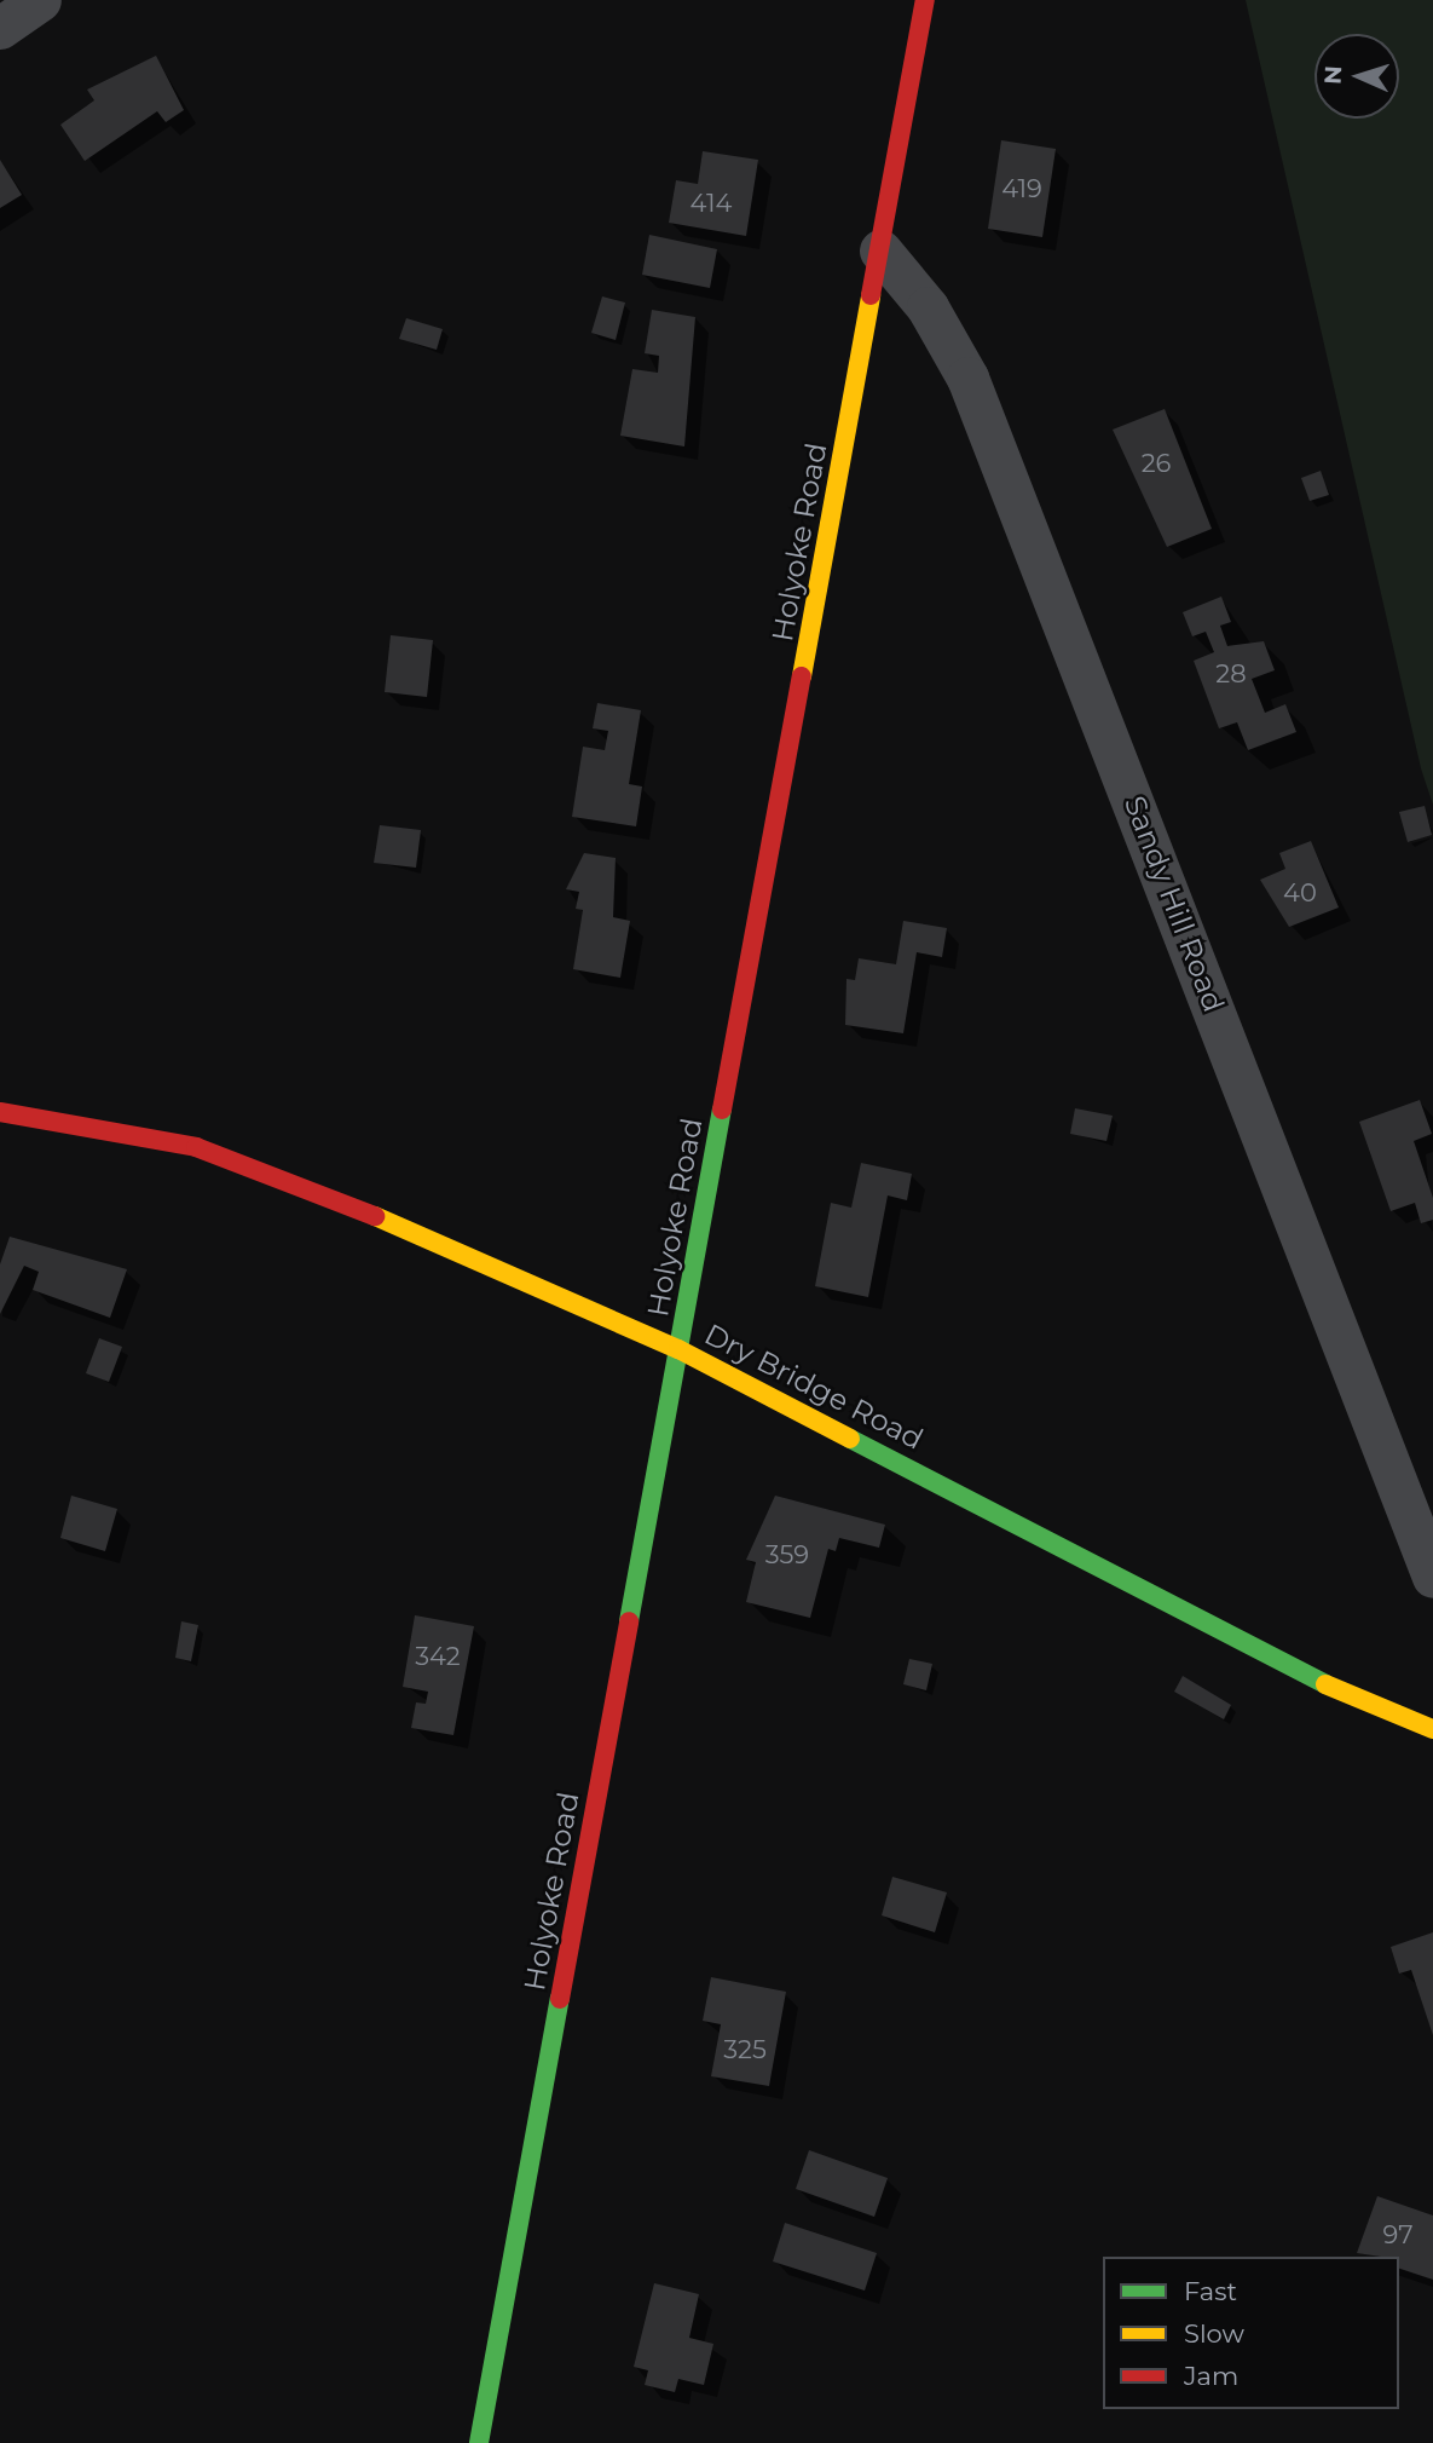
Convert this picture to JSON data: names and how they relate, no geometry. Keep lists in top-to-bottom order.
{
  "streets": {
    "street": ["Holyoke Road", "Sandy Hill Road", "Dry Bridge Road"]
  },
  "crossings": [
    ["Holyoke Road", "Sandy Hill Road"],
    ["Holyoke Road", "Dry Bridge Road"]
  ],
  "house_numbers": [
    "419",
    "414",
    "26",
    "28",
    "40",
    "359",
    "342",
    "325",
    "97"
  ],
  "legend": ["Fast", "Slow", "Jam"],
  "north": "left"
}
